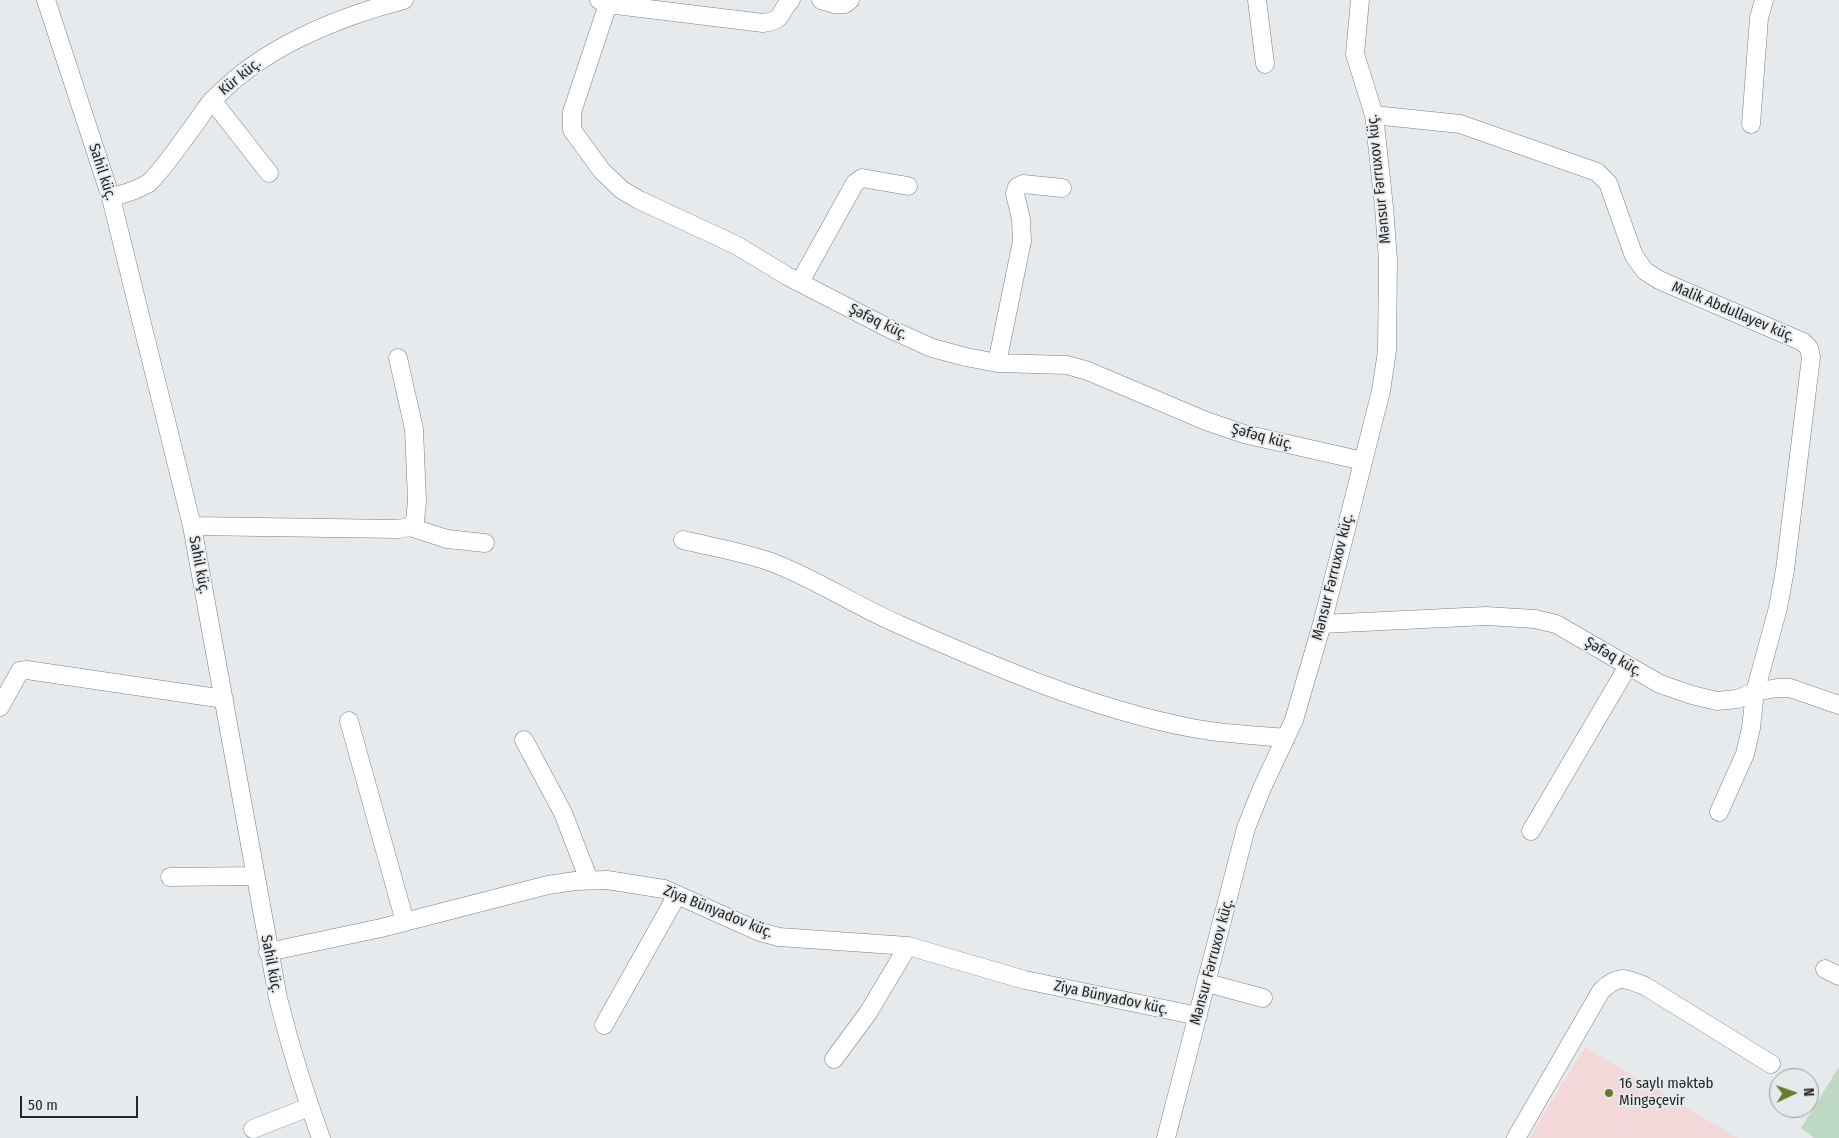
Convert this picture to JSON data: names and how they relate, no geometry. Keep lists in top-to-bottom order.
{
  "streets": {
    "street": [
      "Kür küç.",
      "Sahil küç.",
      "Mənsur Fərruxov küç.",
      "Malik Abdullayev küç.",
      "Şəfəq küç.",
      "Ziya Bünyadov küç."
    ]
  },
  "crossings": [
    ["Kür küç.", "Sahil küç."],
    ["Sahil küç.", "Ziya Bünyadov küç."],
    ["Mənsur Fərruxov küç.", "Malik Abdullayev küç."],
    ["Mənsur Fərruxov küç.", "Şəfəq küç."],
    ["Mənsur Fərruxov küç.", "Ziya Bünyadov küç."],
    ["Malik Abdullayev küç.", "Şəfəq küç."]
  ],
  "places": ["16 saylı məktəb Mingəçevir"],
  "scale_bar": "50 m",
  "north": "right"
}
